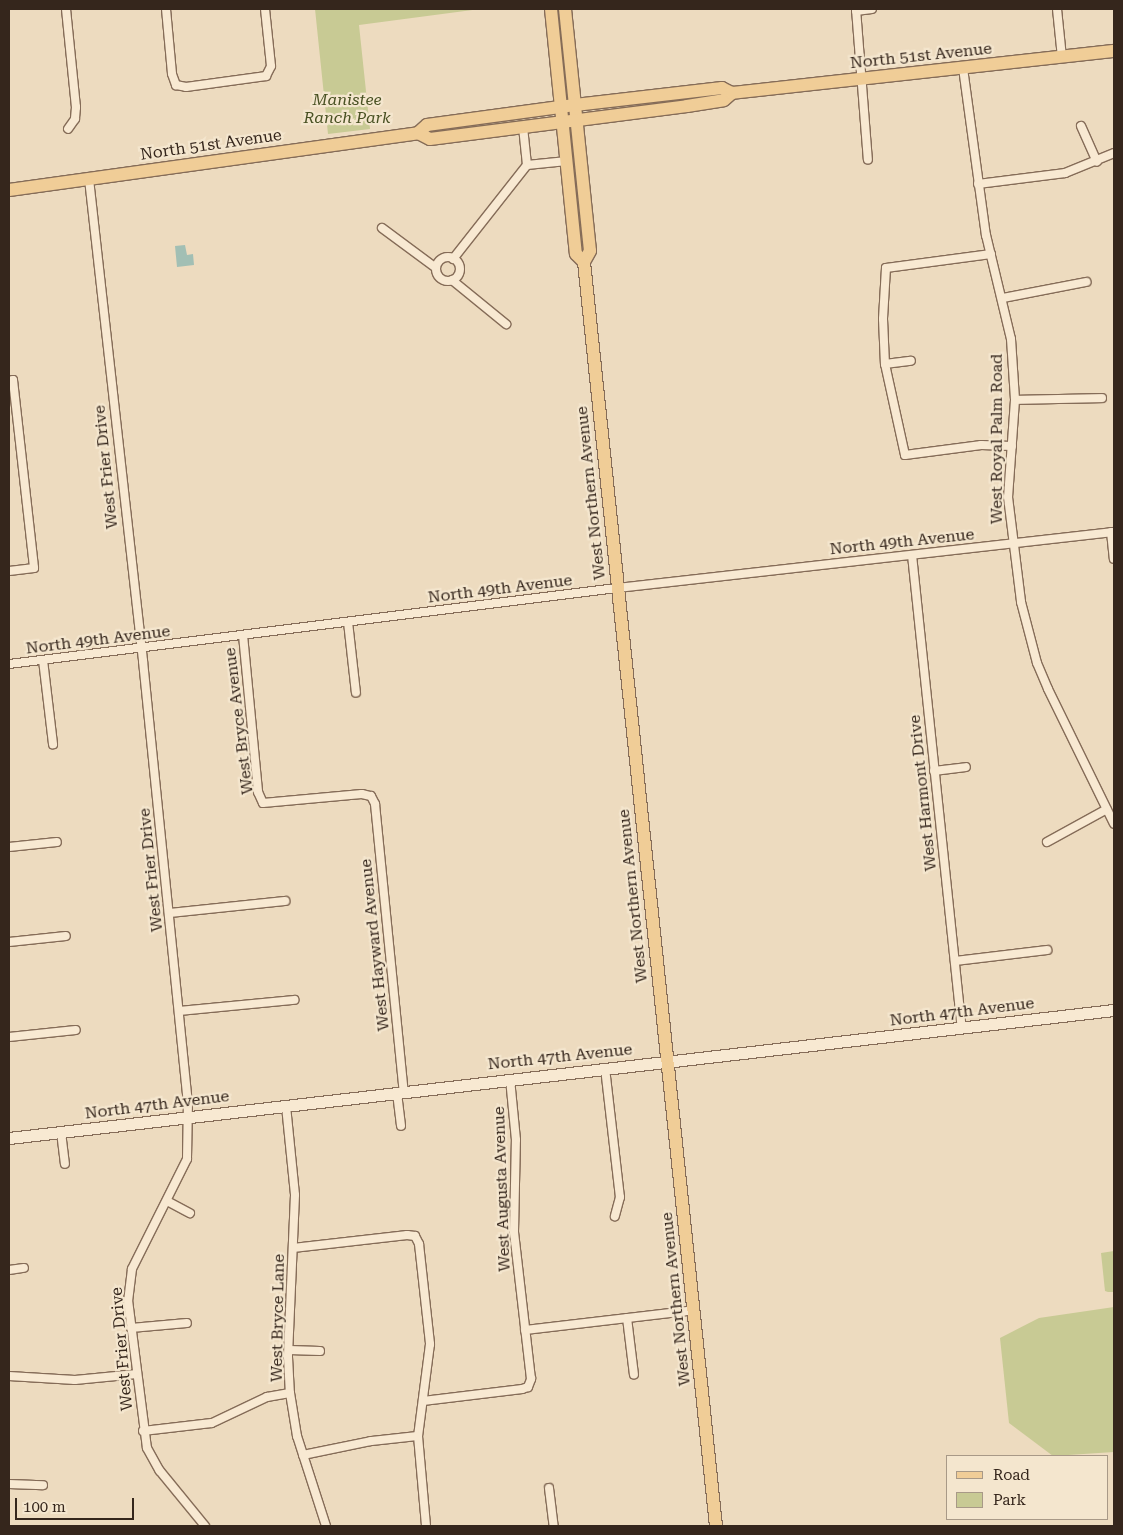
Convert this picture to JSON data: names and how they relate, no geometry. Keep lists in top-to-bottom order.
{
  "streets": {
    "main road": ["North 51st Avenue", "West Northern Avenue"],
    "street": [
      "West Royal Palm Road",
      "West Frier Drive",
      "North 49th Avenue",
      "West Bryce Avenue",
      "West Harmont Drive",
      "West Hayward Avenue",
      "North 47th Avenue",
      "West Augusta Avenue",
      "West Bryce Lane"
    ]
  },
  "crossings": [
    ["North 51st Avenue", "West Royal Palm Road"],
    ["North 51st Avenue", "West Frier Drive"],
    ["North 51st Avenue", "West Northern Avenue"],
    ["West Royal Palm Road", "North 49th Avenue"],
    ["West Frier Drive", "North 49th Avenue"],
    ["West Frier Drive", "North 47th Avenue"],
    ["West Northern Avenue", "North 49th Avenue"],
    ["West Northern Avenue", "North 47th Avenue"],
    ["North 49th Avenue", "West Bryce Avenue"],
    ["North 49th Avenue", "West Harmont Drive"],
    ["West Bryce Avenue", "West Hayward Avenue"],
    ["West Harmont Drive", "North 47th Avenue"],
    ["West Hayward Avenue", "North 47th Avenue"],
    ["North 47th Avenue", "West Augusta Avenue"],
    ["North 47th Avenue", "West Bryce Lane"]
  ],
  "parks": ["Manistee Ranch Park"],
  "legend": ["Road", "Park"],
  "scale_bar": "100 m"
}
